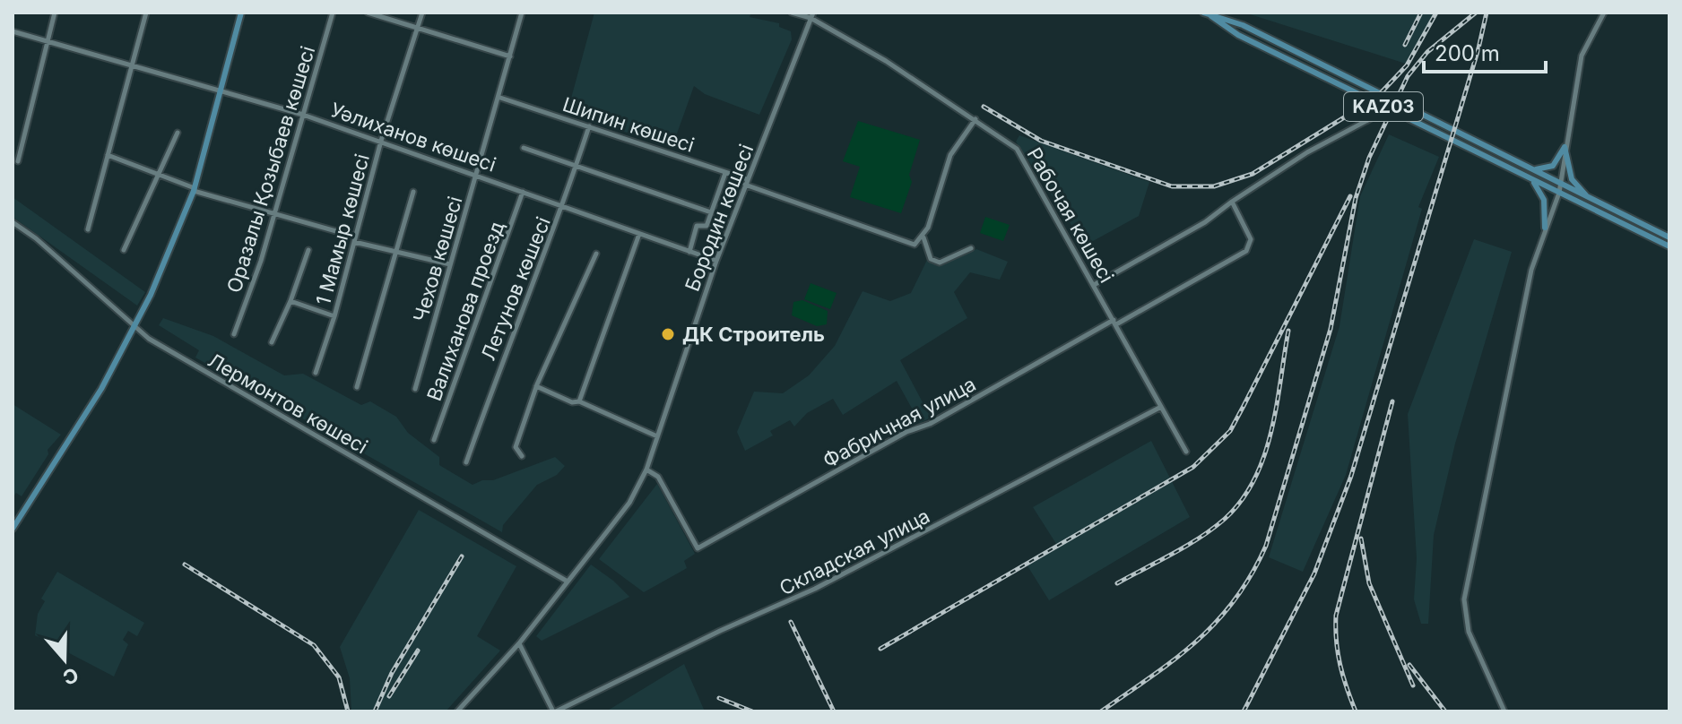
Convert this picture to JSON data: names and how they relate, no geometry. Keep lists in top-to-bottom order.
{
  "streets": {
    "main road": ["KАZ03"],
    "street": [
      "Шипин көшесі",
      "Уәлиханов көшесі",
      "Оразалы Қозыбаев көшесі",
      "Рабочая көшесі",
      "Бородин көшесі",
      "1 Мамыр көшесі",
      "Чехов көшесі",
      "Летунов көшесі",
      "Валиханова проезд",
      "Лермонтов көшесі",
      "Фабричная улица",
      "Складская улица"
    ]
  },
  "crossings": [
    ["Шипин көшесі", "Бородин көшесі"],
    ["Шипин көшесі", "Чехов көшесі"],
    ["Шипин көшесі", "Летунов көшесі"],
    ["Уәлиханов көшесі", "Оразалы Қозыбаев көшесі"],
    ["Уәлиханов көшесі", "Бородин көшесі"],
    ["Уәлиханов көшесі", "1 Мамыр көшесі"],
    ["Уәлиханов көшесі", "Чехов көшесі"],
    ["Уәлиханов көшесі", "Летунов көшесі"],
    ["Уәлиханов көшесі", "Валиханова проезд"],
    ["Рабочая көшесі", "Бородин көшесі"],
    ["Рабочая көшесі", "Фабричная улица"],
    ["Рабочая көшесі", "Складская улица"],
    ["Бородин көшесі", "Лермонтов көшесі"],
    ["Бородин көшесі", "Фабричная улица"]
  ],
  "places": ["ДК Строитель"],
  "scale_bar": "200 m",
  "north": "bottom"
}
